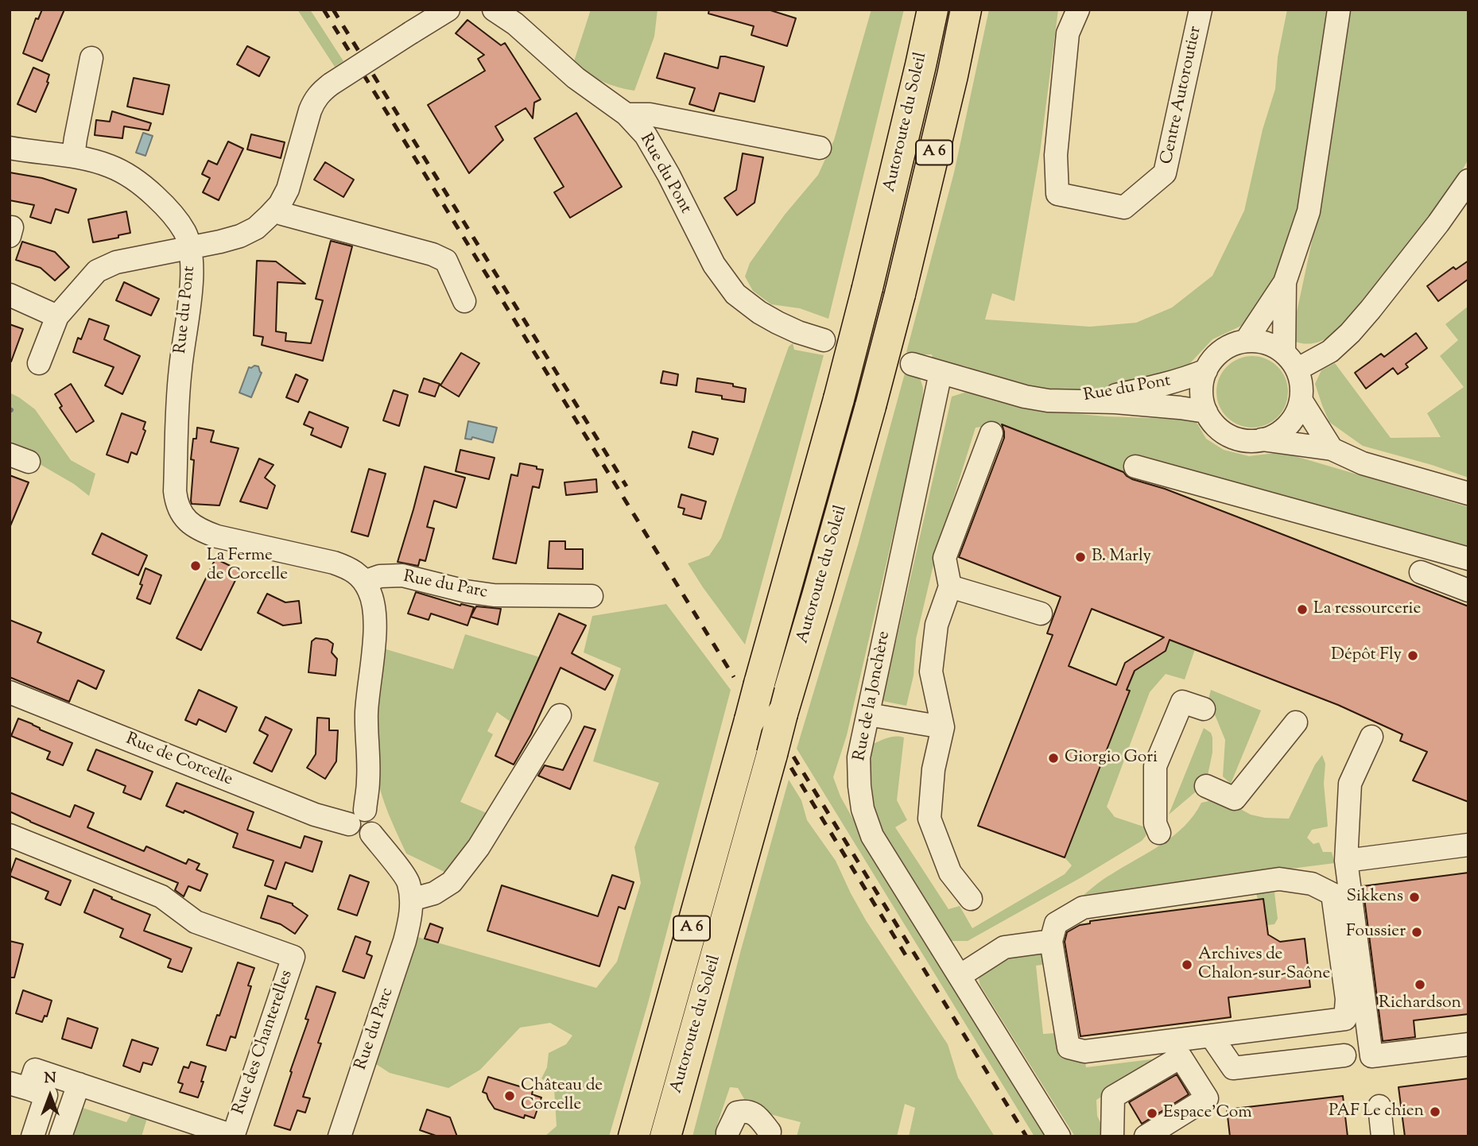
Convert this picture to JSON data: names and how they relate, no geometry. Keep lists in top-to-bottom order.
{
  "streets": {
    "highway": ["Autoroute du Soleil", "A 6"],
    "street": [
      "Centre Autoroutier",
      "Rue du Pont",
      "Rue du Parc",
      "Rue de la Jonchère",
      "Rue de Corcelle",
      "Rue des Chanterelles"
    ]
  },
  "crossings": [
    ["Rue du Pont", "Rue du Parc"],
    ["Rue du Pont", "Rue de la Jonchère"],
    ["Rue du Parc", "Rue de Corcelle"]
  ],
  "places": [
    "B. Marly",
    "La Ferme de Corcelle",
    "La ressourcerie",
    "Dépôt Fly",
    "Giorgio Gori",
    "Sikkens",
    "Foussier",
    "Archives de Chalon-sur-Saône",
    "Richardson",
    "Château de Corcelle",
    "PAF Le chien",
    "Espace'Com"
  ],
  "north": "top"
}
